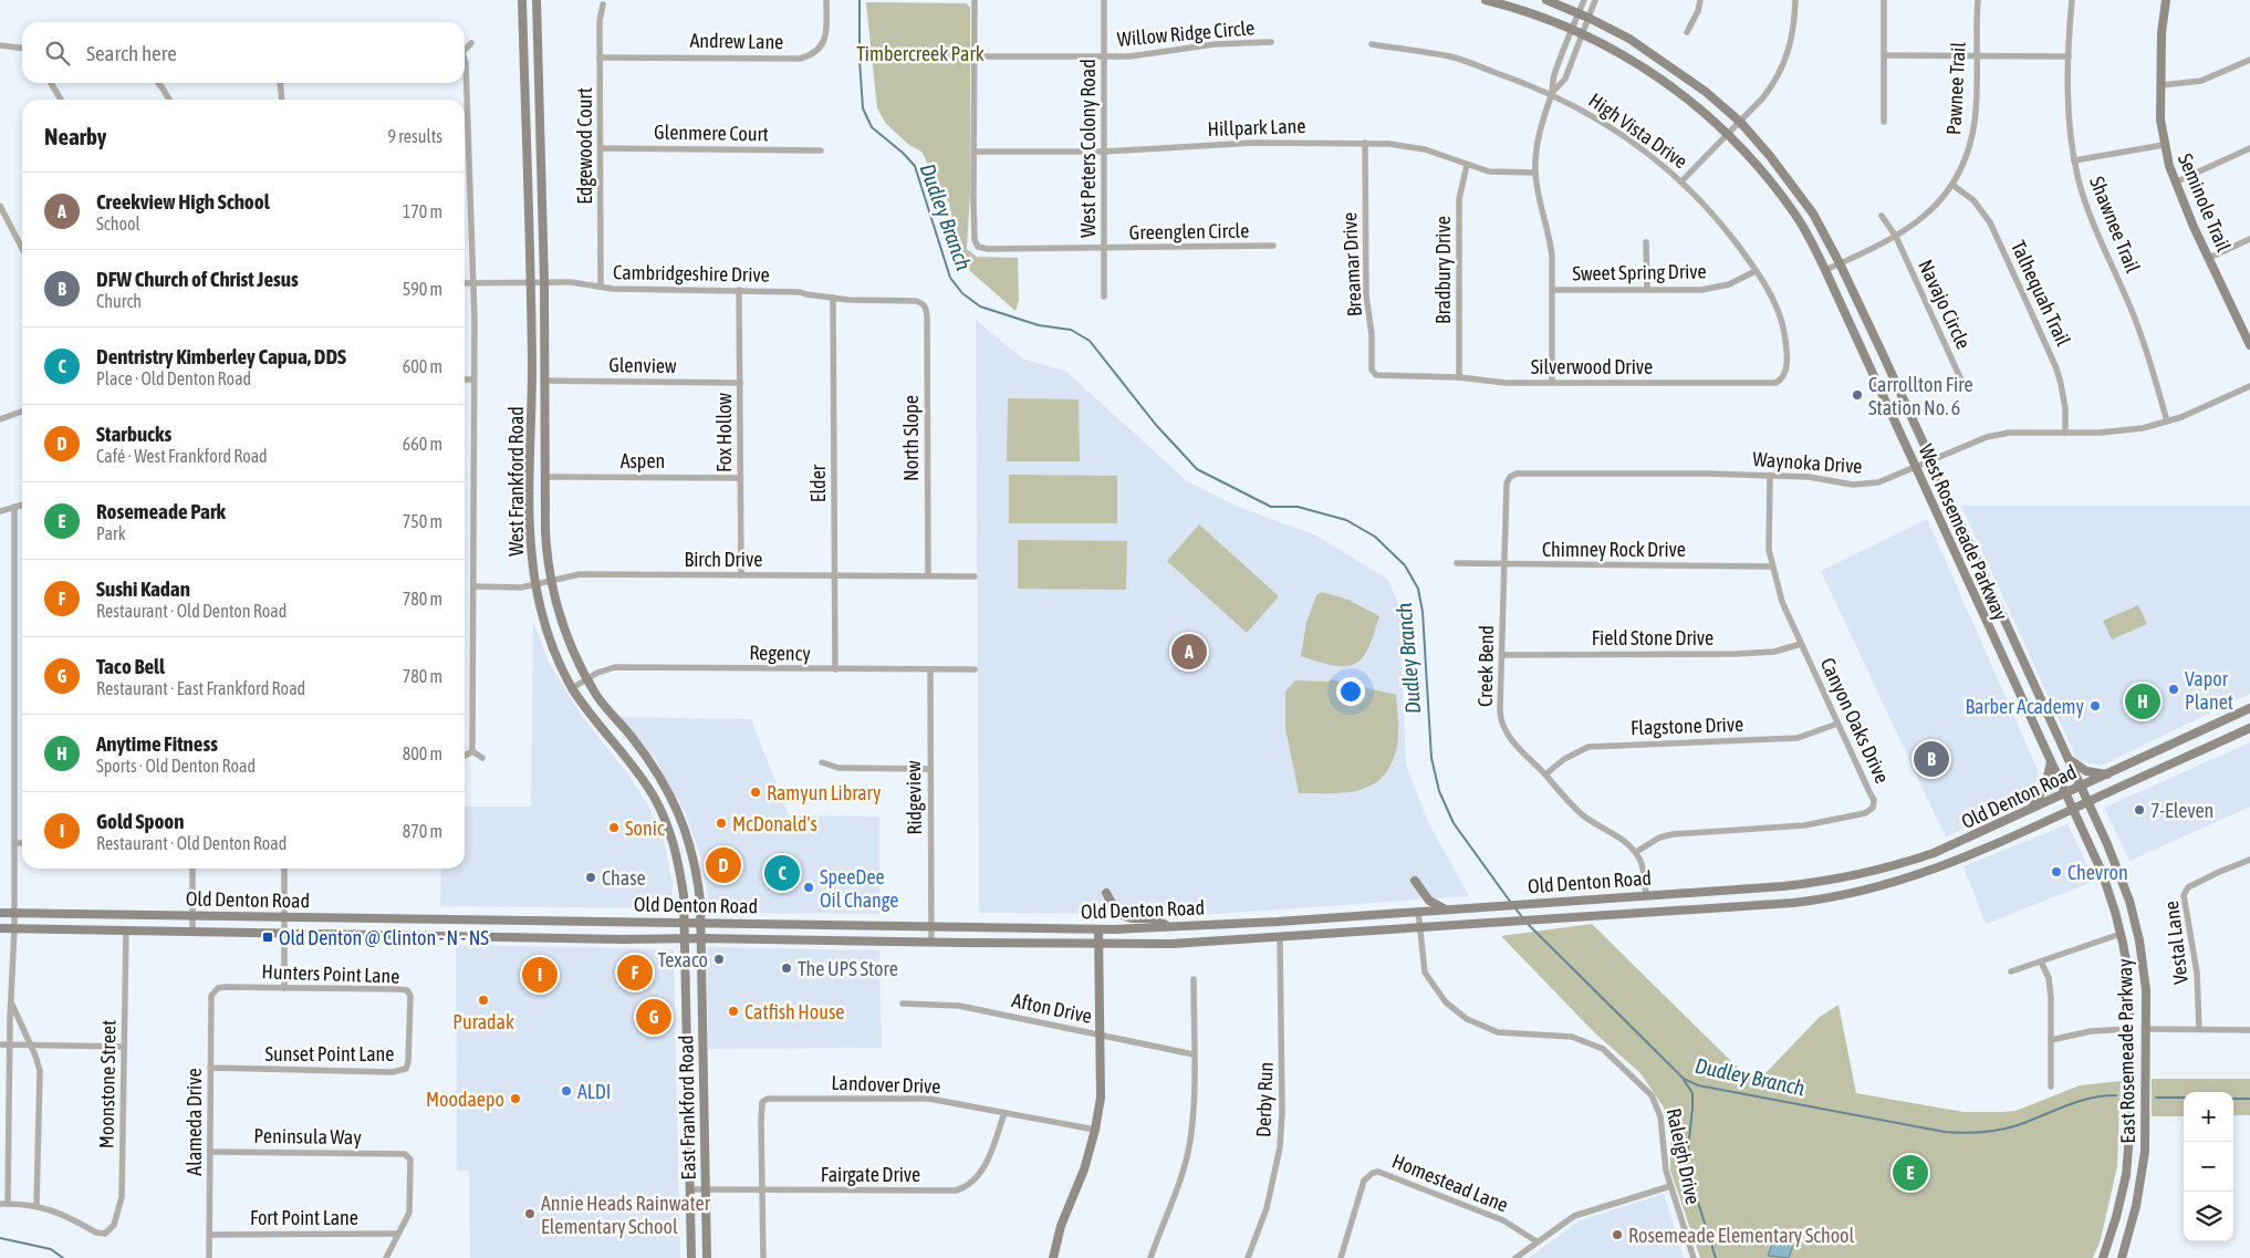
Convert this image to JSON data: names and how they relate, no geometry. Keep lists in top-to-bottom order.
{
  "streets": {
    "main road": [
      "Seminole Trail",
      "West Frankford Road",
      "West Rosemeade Parkway",
      "Old Denton Road",
      "East Rosemeade Parkway",
      "East Frankford Road"
    ],
    "street": [
      "Willow Ridge Circle",
      "Andrew Lane",
      "Pawnee Trail",
      "Hillpark Lane",
      "High Vista Drive",
      "Glenmere Court",
      "Edgewood Court",
      "West Peters Colony Road",
      "Shawnee Trail",
      "Greenglen Circle",
      "Breamar Drive",
      "Bradbury Drive",
      "Sweet Spring Drive",
      "Cambridgeshire Drive",
      "Talhequah Trail",
      "Navajo Circle",
      "Glenview",
      "Silverwood Drive",
      "Fox Hollow",
      "North Slope",
      "Aspen",
      "Waynoka Drive",
      "Elder",
      "Chimney Rock Drive",
      "Birch Drive",
      "Field Stone Drive",
      "Regency",
      "Creek Bend",
      "Canyon Oaks Drive",
      "Flagstone Drive",
      "Ridgeview",
      "Vestal Lane",
      "Hunters Point Lane",
      "Afton Drive",
      "Sunset Point Lane",
      "Moonstone Street",
      "Landover Drive",
      "Derby Run",
      "Alameda Drive",
      "Peninsula Way",
      "Raleigh Drive",
      "Fairgate Drive",
      "Homestead Lane",
      "Fort Point Lane"
    ]
  },
  "crossings": [
    ["Willow Ridge Circle", "West Peters Colony Road"],
    ["Andrew Lane", "Edgewood Court"],
    ["Pawnee Trail", "Talhequah Trail"],
    ["Pawnee Trail", "Navajo Circle"],
    ["Pawnee Trail", "West Rosemeade Parkway"],
    ["Hillpark Lane", "West Peters Colony Road"],
    ["Hillpark Lane", "Greenglen Circle"],
    ["Hillpark Lane", "Breamar Drive"],
    ["Hillpark Lane", "Bradbury Drive"],
    ["High Vista Drive", "Sweet Spring Drive"],
    ["High Vista Drive", "Silverwood Drive"],
    ["Glenmere Court", "Edgewood Court"],
    ["Edgewood Court", "Cambridgeshire Drive"],
    ["West Peters Colony Road", "Greenglen Circle"],
    ["Shawnee Trail", "Waynoka Drive"],
    ["Breamar Drive", "Silverwood Drive"],
    ["Bradbury Drive", "Silverwood Drive"],
    ["Cambridgeshire Drive", "Fox Hollow"],
    ["Cambridgeshire Drive", "North Slope"],
    ["Cambridgeshire Drive", "West Frankford Road"],
    ["Cambridgeshire Drive", "Elder"],
    ["Talhequah Trail", "Waynoka Drive"],
    ["Glenview", "Fox Hollow"],
    ["Glenview", "West Frankford Road"],
    ["Fox Hollow", "Aspen"],
    ["Fox Hollow", "Birch Drive"],
    ["North Slope", "Birch Drive"],
    ["Aspen", "West Frankford Road"],
    ["Waynoka Drive", "West Rosemeade Parkway"],
    ["Waynoka Drive", "Creek Bend"],
    ["Waynoka Drive", "Canyon Oaks Drive"],
    ["West Frankford Road", "Birch Drive"],
    ["West Frankford Road", "Regency"],
    ["West Frankford Road", "Old Denton Road"],
    ["West Frankford Road", "East Frankford Road"],
    ["Elder", "Birch Drive"],
    ["Elder", "Regency"],
    ["West Rosemeade Parkway", "Old Denton Road"],
    ["West Rosemeade Parkway", "East Rosemeade Parkway"],
    ["Chimney Rock Drive", "Creek Bend"],
    ["Chimney Rock Drive", "Canyon Oaks Drive"],
    ["Field Stone Drive", "Creek Bend"],
    ["Field Stone Drive", "Canyon Oaks Drive"],
    ["Regency", "Ridgeview"],
    ["Creek Bend", "Canyon Oaks Drive"],
    ["Creek Bend", "Flagstone Drive"],
    ["Canyon Oaks Drive", "Flagstone Drive"],
    ["Old Denton Road", "Ridgeview"],
    ["Old Denton Road", "East Rosemeade Parkway"],
    ["Old Denton Road", "Moonstone Street"],
    ["Old Denton Road", "Derby Run"],
    ["Old Denton Road", "East Frankford Road"],
    ["Old Denton Road", "Raleigh Drive"],
    ["Hunters Point Lane", "Sunset Point Lane"],
    ["Hunters Point Lane", "Alameda Drive"],
    ["Sunset Point Lane", "Alameda Drive"],
    ["Landover Drive", "Fairgate Drive"],
    ["East Frankford Road", "Fairgate Drive"],
    ["Alameda Drive", "Peninsula Way"],
    ["Alameda Drive", "Fort Point Lane"],
    ["Peninsula Way", "Fort Point Lane"]
  ],
  "water": ["Dudley Branch"],
  "parks": ["Timbercreek Park"],
  "places": {
    "other": [
      "Carrollton Fire Station No. 6",
      "Vapor Planet",
      "Barber Academy",
      "Ramyun Library",
      "7-Eleven",
      "McDonald's",
      "Sonic",
      "Chevron",
      "Chase",
      "SpeeDee Oil Change",
      "Texaco",
      "The UPS Store",
      "Puradak",
      "Catfish House",
      "ALDI",
      "Moodaepo",
      "Annie Heads Rainwater Elementary School",
      "Rosemeade Elementary School"
    ],
    "transit": ["Old Denton @ Clinton - N - NS"]
  },
  "page": {
    "search": "Search here",
    "heading": ["Nearby", "9 results"],
    "list": [
      {
        "mark": "A",
        "name": "Creekview High School",
        "note": "School",
        "value": "170 m"
      },
      {
        "mark": "B",
        "name": "DFW Church of Christ Jesus",
        "note": "Church",
        "value": "590 m"
      },
      {
        "mark": "C",
        "name": "Dentristry Kimberley Capua, DDS",
        "note": "Place · Old Denton Road",
        "value": "600 m"
      },
      {
        "mark": "D",
        "name": "Starbucks",
        "note": "Café · West Frankford Road",
        "value": "660 m"
      },
      {
        "mark": "E",
        "name": "Rosemeade Park",
        "note": "Park",
        "value": "750 m"
      },
      {
        "mark": "F",
        "name": "Sushi Kadan",
        "note": "Restaurant · Old Denton Road",
        "value": "780 m"
      },
      {
        "mark": "G",
        "name": "Taco Bell",
        "note": "Restaurant · East Frankford Road",
        "value": "780 m"
      },
      {
        "mark": "H",
        "name": "Anytime Fitness",
        "note": "Sports · Old Denton Road",
        "value": "800 m"
      },
      {
        "mark": "I",
        "name": "Gold Spoon",
        "note": "Restaurant · Old Denton Road",
        "value": "870 m"
      }
    ],
    "pins": [
      "A",
      "H",
      "B",
      "D",
      "C",
      "F",
      "I",
      "G",
      "E"
    ],
    "map_buttons": ["+", "−"]
  }
}
